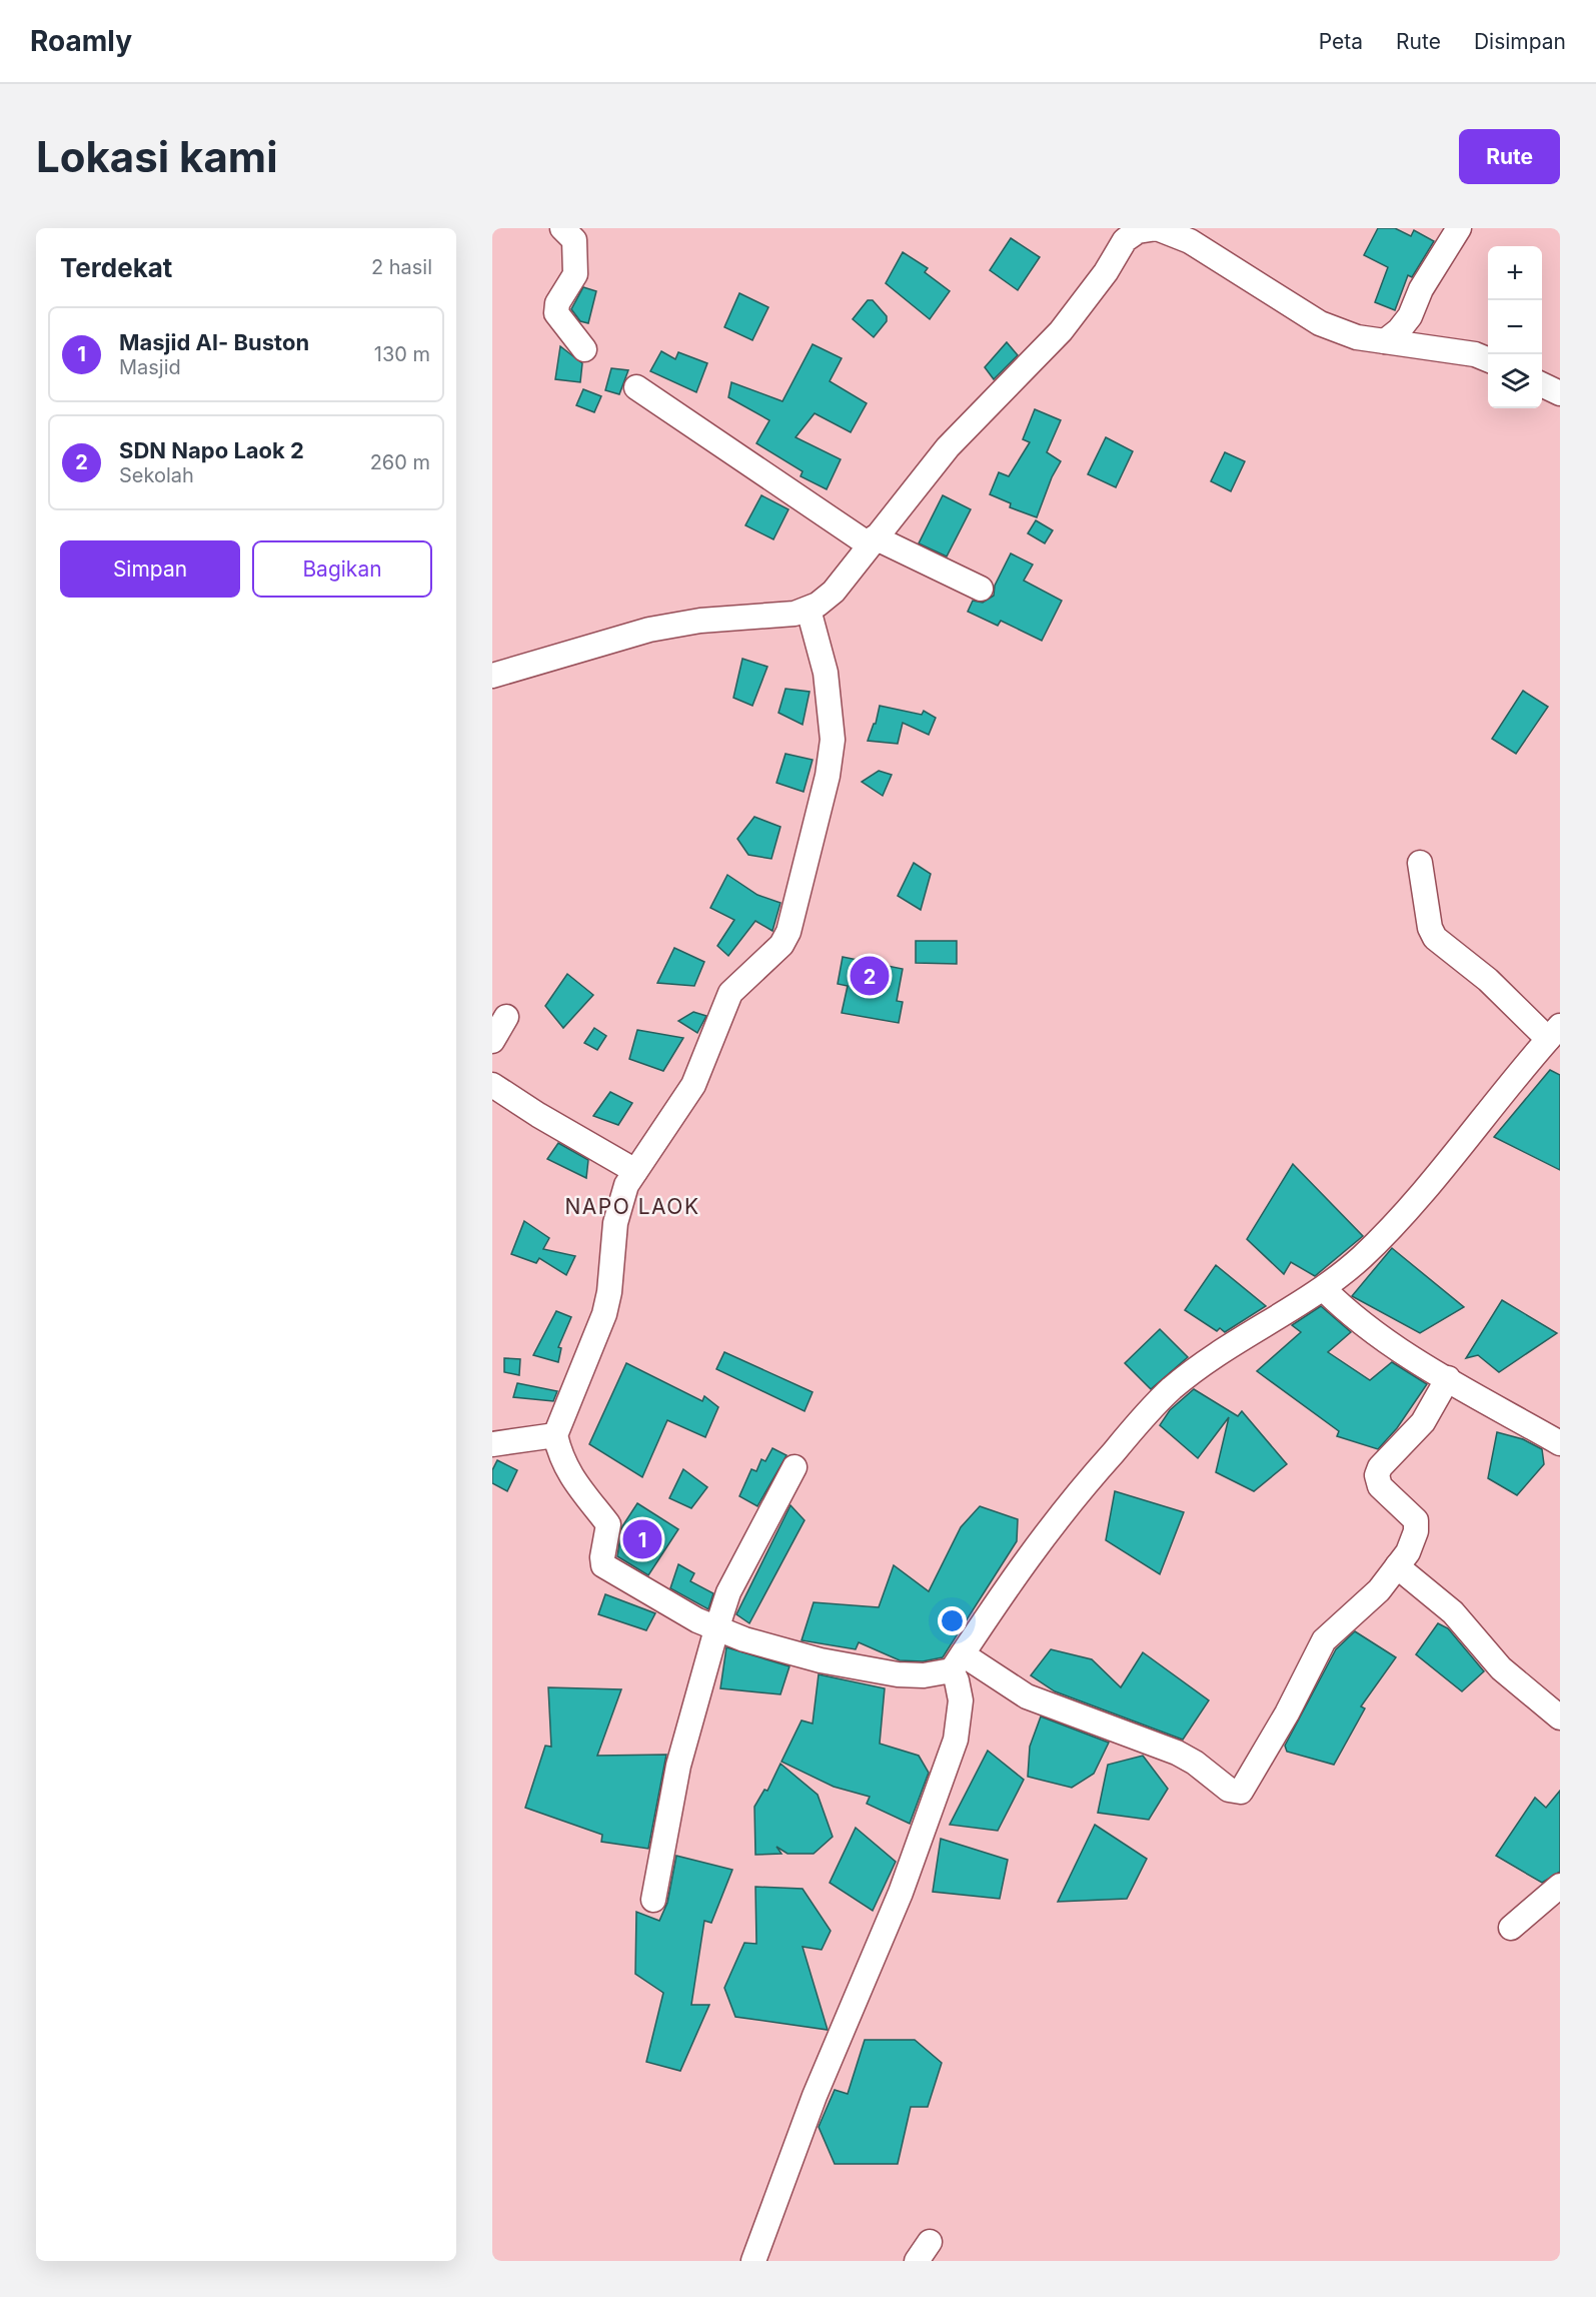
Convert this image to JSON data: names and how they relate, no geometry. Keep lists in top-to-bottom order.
{
  "districts": ["NAPO LAOK"],
  "page": {
    "header": "Roamly",
    "nav": ["Peta", "Rute", "Disimpan"],
    "buttons": [
      "Rute",
      ["Simpan", "Bagikan"]
    ],
    "title": "Lokasi kami",
    "heading": ["Terdekat", "2 hasil"],
    "map_buttons": ["+", "−"],
    "list": [
      {
        "mark": "1",
        "name": "Masjid Al- Buston",
        "note": "Masjid",
        "value": "130 m"
      },
      {
        "mark": "2",
        "name": "SDN Napo Laok 2",
        "note": "Sekolah",
        "value": "260 m"
      }
    ],
    "pins": ["2", "1"]
  }
}
